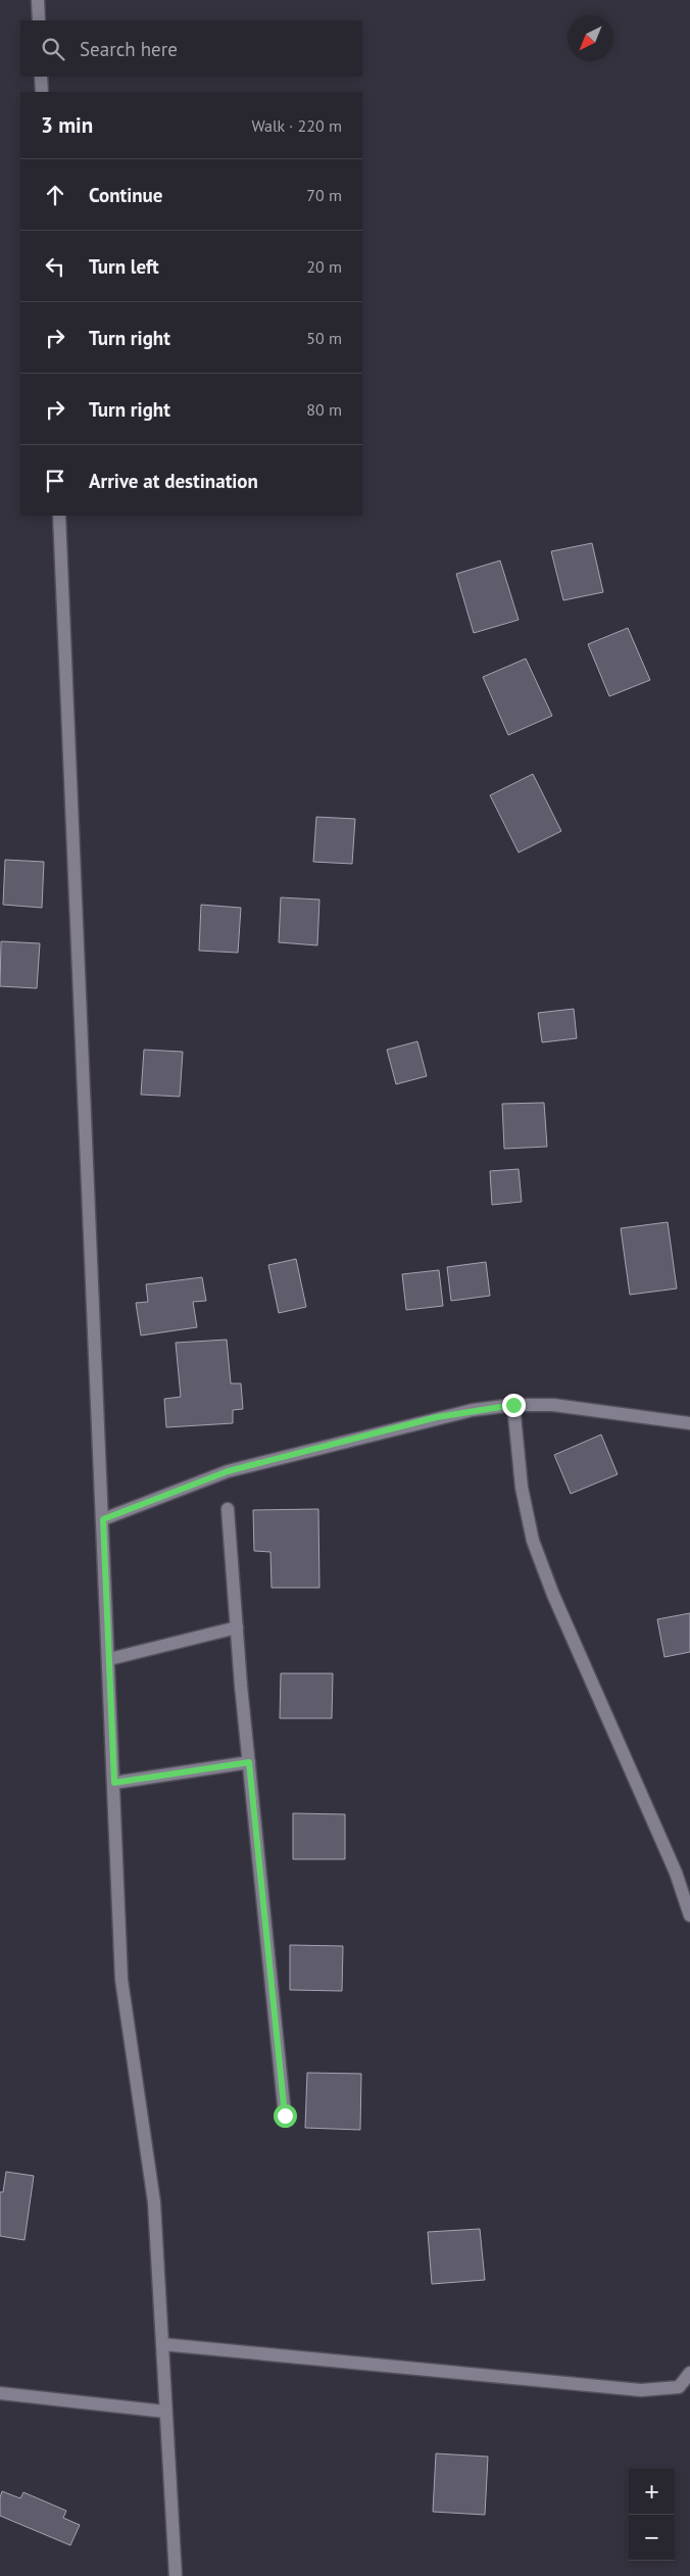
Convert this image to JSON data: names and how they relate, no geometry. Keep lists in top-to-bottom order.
{
  "north": "bottom left",
  "page": {
    "search": "Search here",
    "heading": ["3 min", "Walk · 220 m"],
    "list": [
      ["Continue", "70 m"],
      ["Turn left", "20 m"],
      ["Turn right", "50 m"],
      ["Turn right", "80 m"],
      "Arrive at destination"
    ],
    "map_buttons": ["+", "−"]
  }
}
